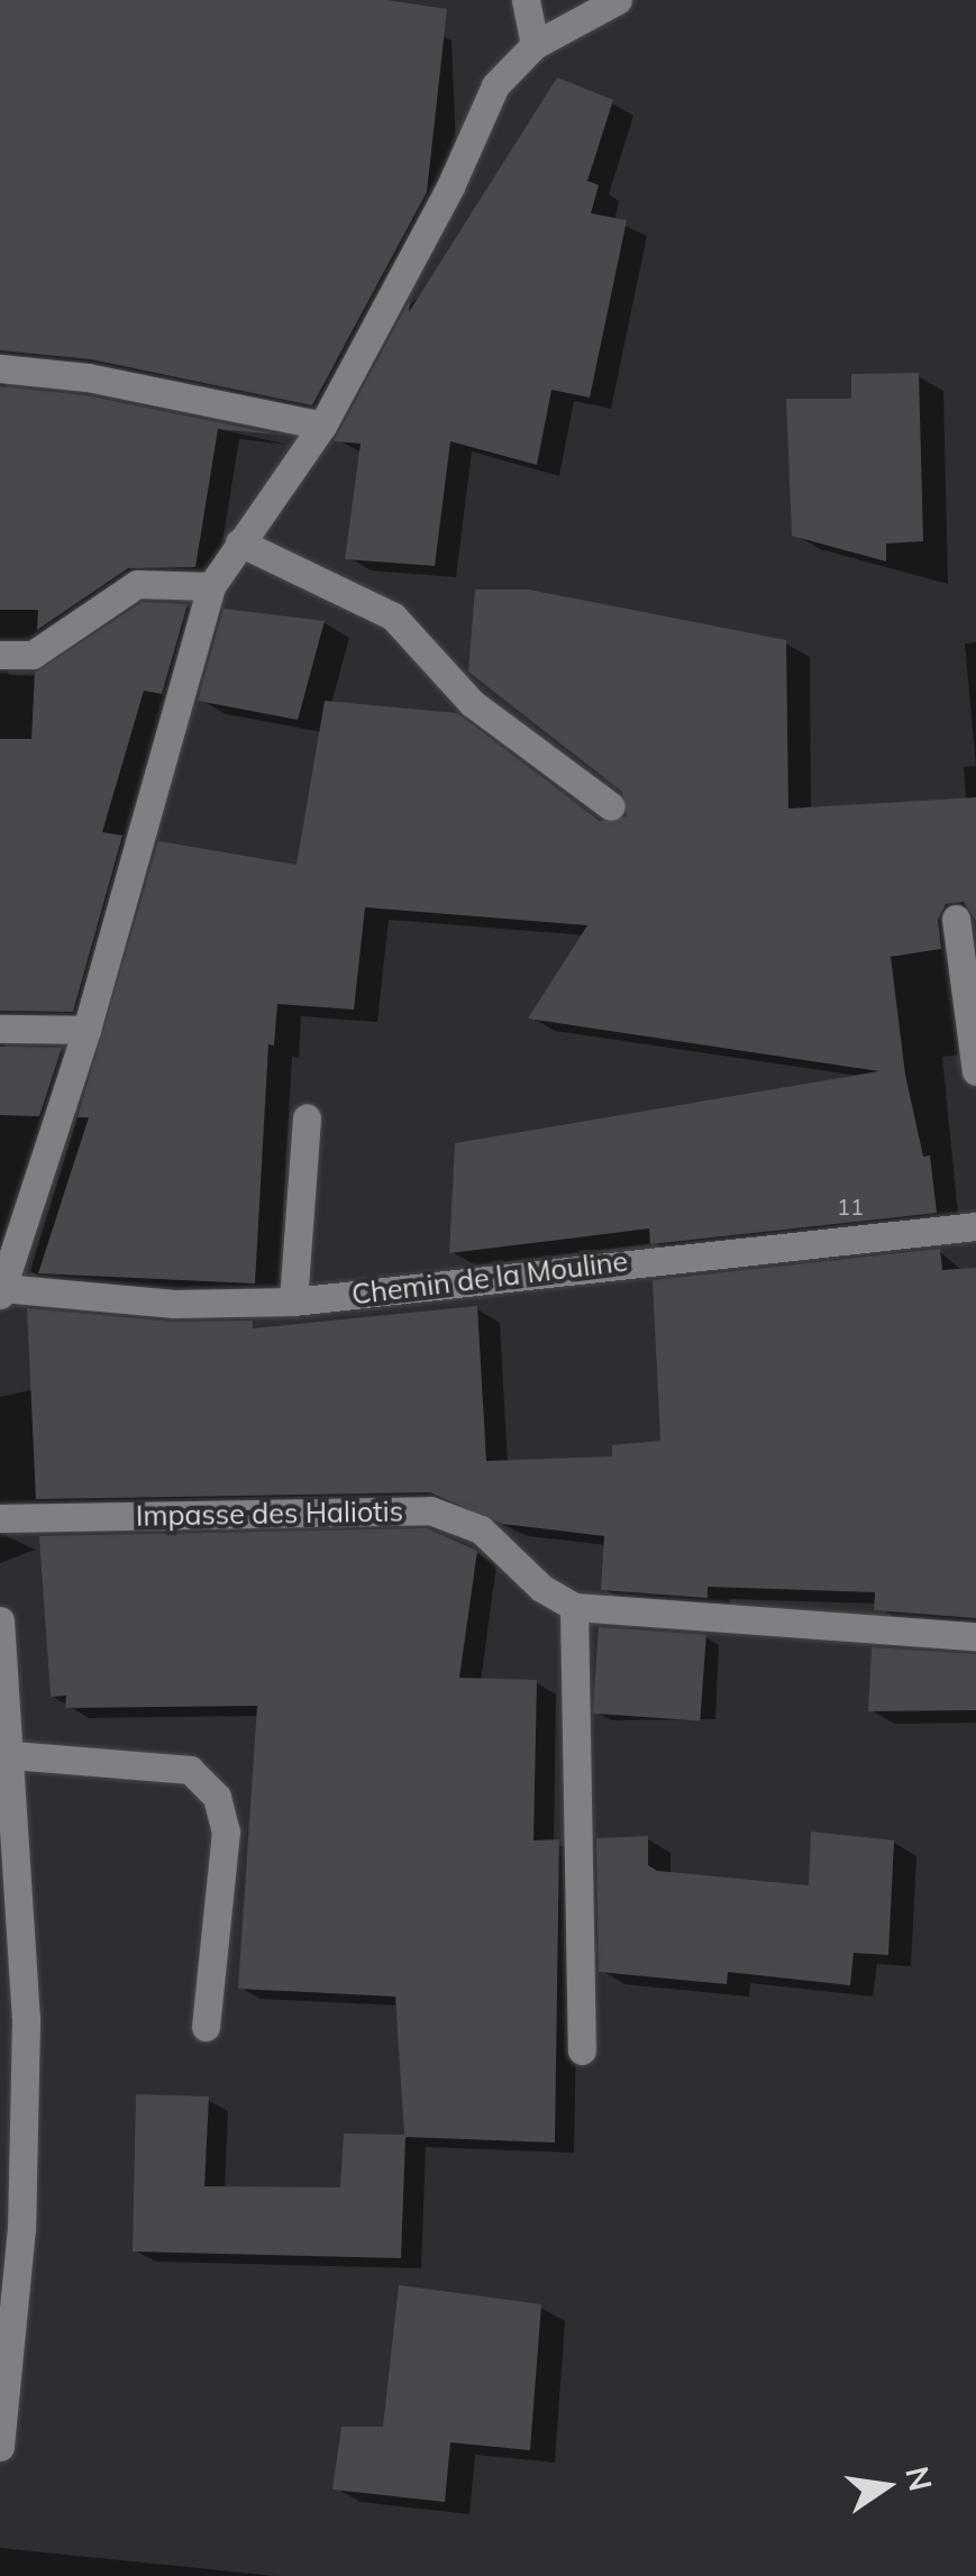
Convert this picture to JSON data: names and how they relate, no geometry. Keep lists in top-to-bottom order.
{
  "streets": {
    "street": ["Chemin de la Mouline", "Impasse des Haliotis"]
  },
  "house_numbers": ["11"],
  "north": "right"
}
